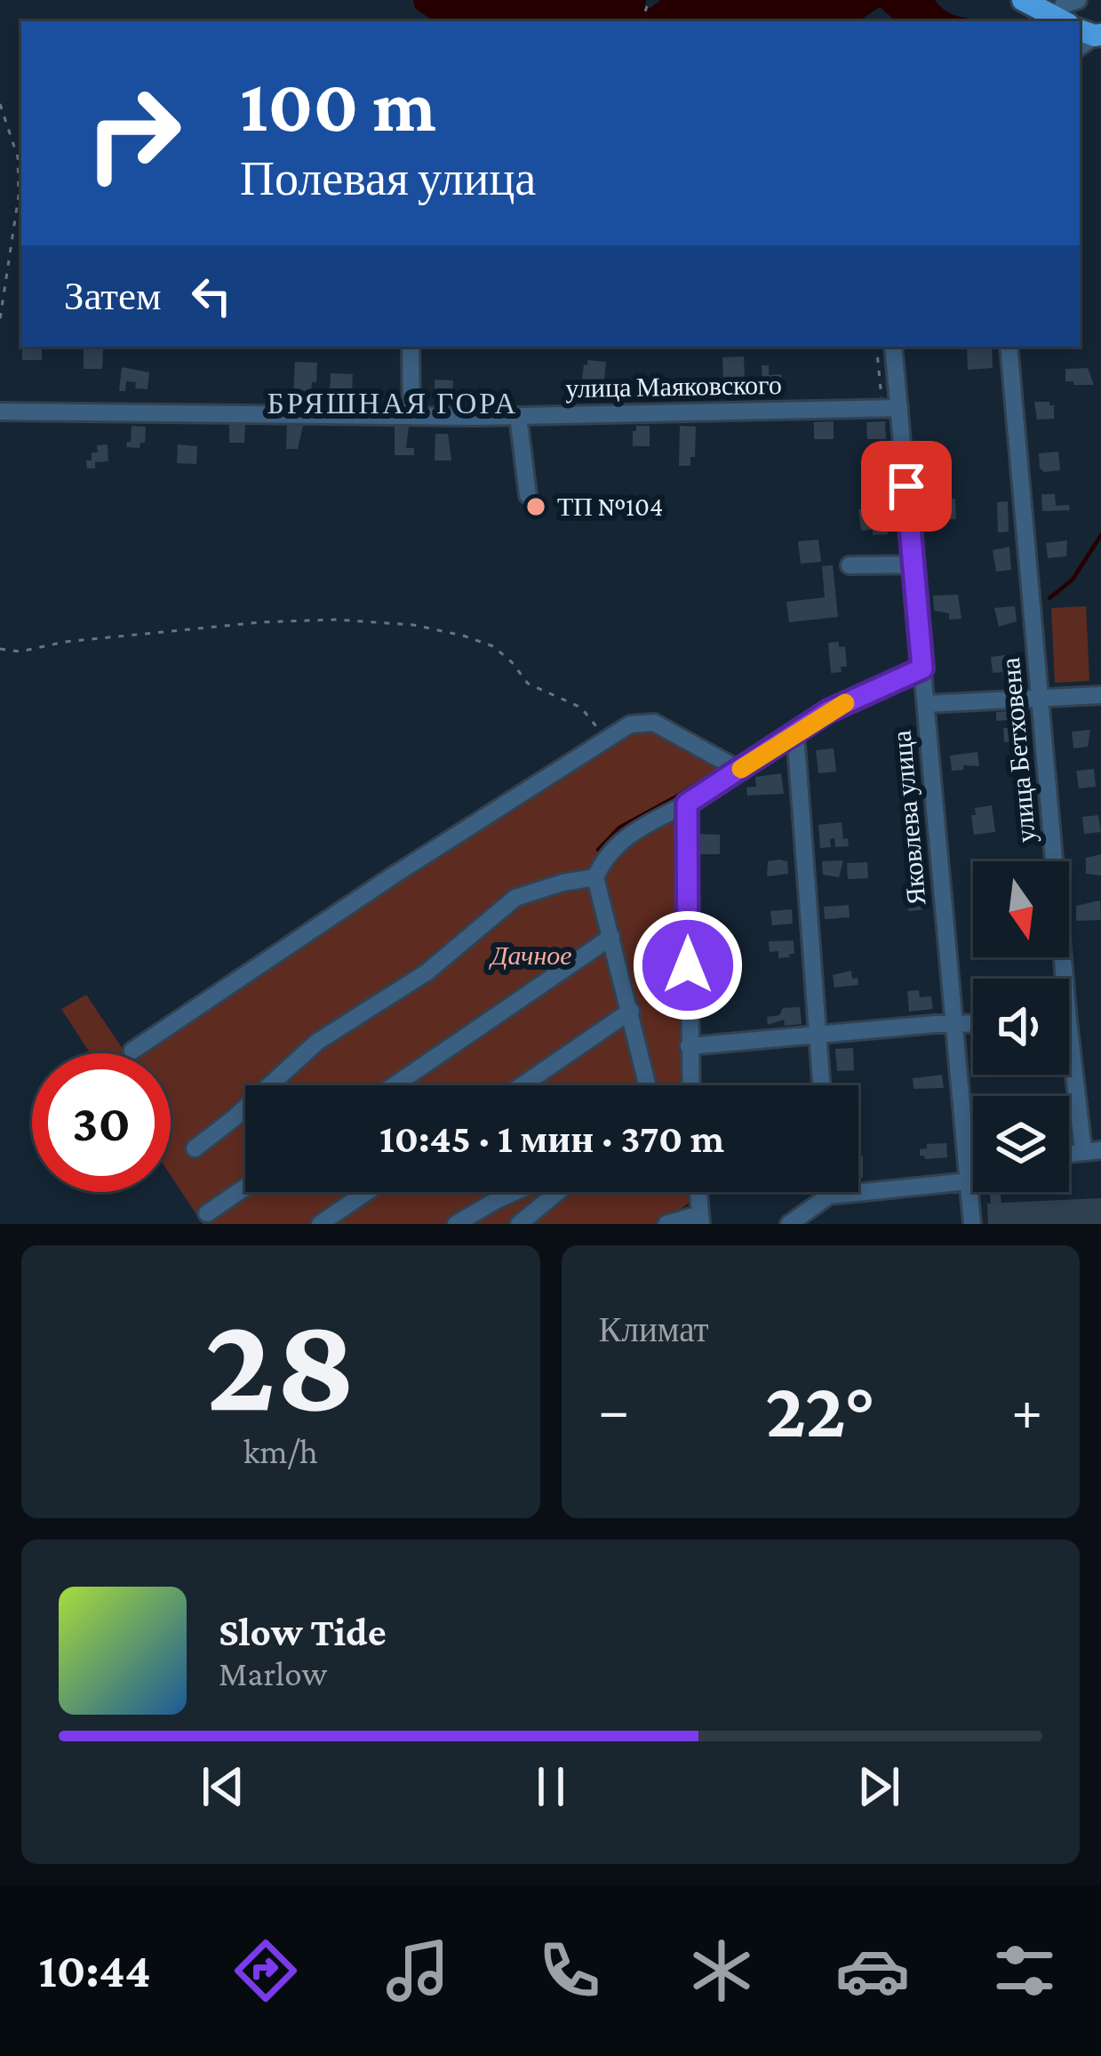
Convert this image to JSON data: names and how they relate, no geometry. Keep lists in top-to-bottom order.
{
  "streets": {
    "street": ["улица Маяковского", "улица Бетховена", "Яковлева улица"]
  },
  "crossings": [
    ["улица Маяковского", "Яковлева улица"]
  ],
  "districts": ["БРЯШНАЯ ГОРА"],
  "parks": ["Дачное"],
  "places": ["ТП №104"],
  "north": "bottom",
  "page": {
    "turn": ["100 m", "Полевая улица"],
    "then": "Затем",
    "limit": "30",
    "trip": "10:45 · 1 мин · 370 m",
    "tile": [
      ["28", "km/h"],
      "Климат"
    ],
    "heat": ["−", "22°", "+"],
    "song": ["Slow Tide", "Marlow"],
    "tabs": "10:44"
  }
}
